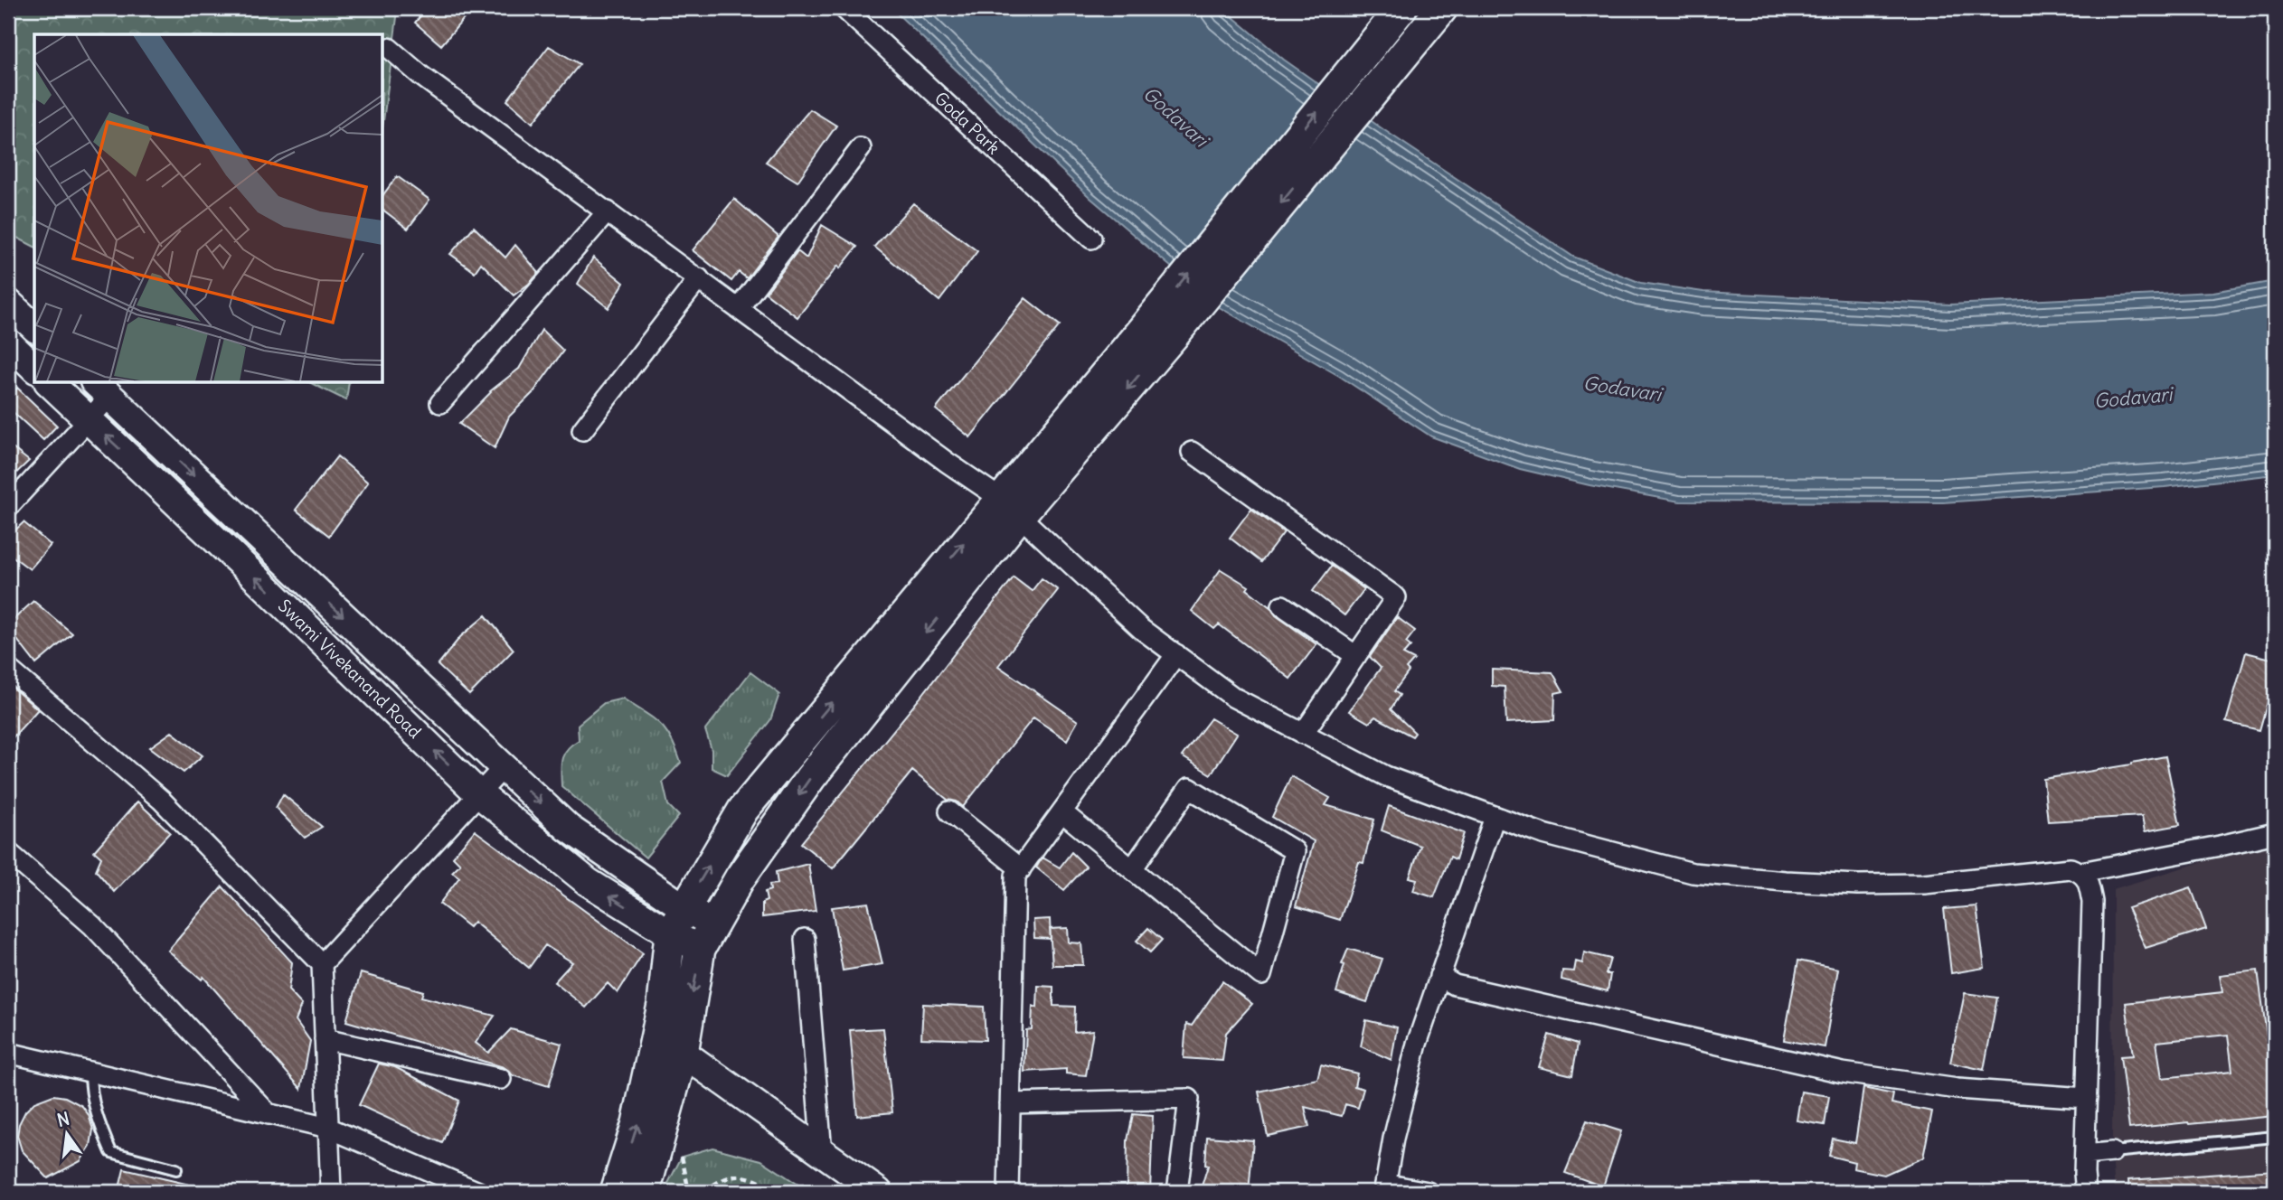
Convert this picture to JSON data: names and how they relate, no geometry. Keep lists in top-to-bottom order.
{
  "streets": {
    "main road": ["Swami Vivekanand Road"],
    "street": ["Goda Park"]
  },
  "water": ["Godavari"],
  "north": "top"
}
